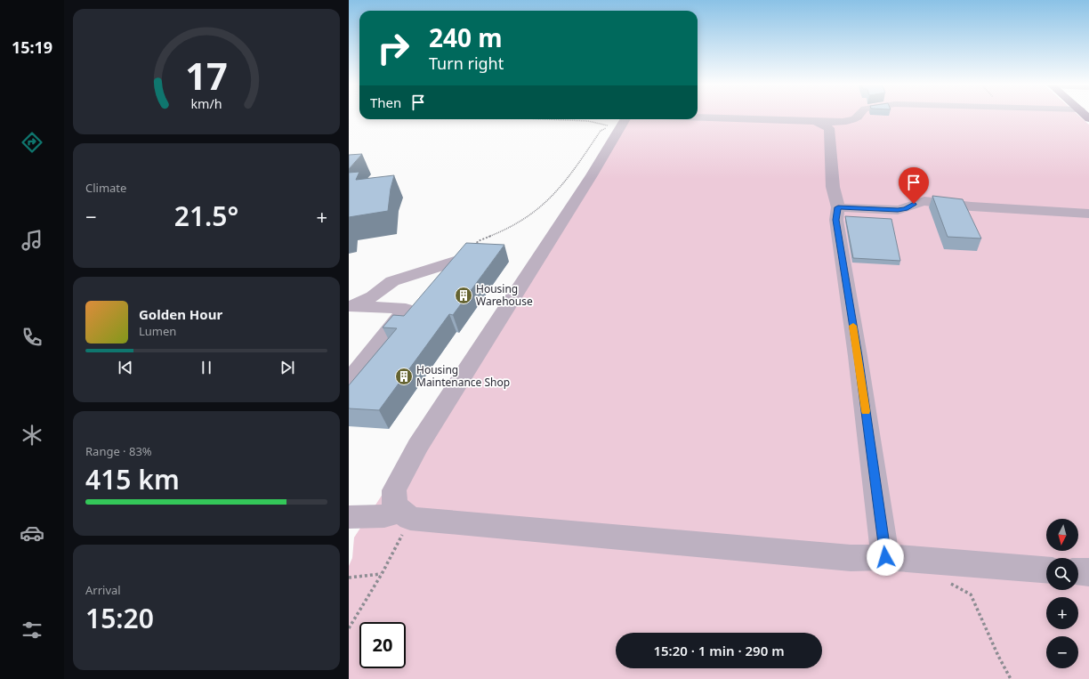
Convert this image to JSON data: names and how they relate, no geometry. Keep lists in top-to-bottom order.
{
  "places": {
    "building": ["Housing Warehouse", "Housing Maintenance Shop"]
  },
  "north": "bottom",
  "page": {
    "tabs": "15:19",
    "turn": ["240 m", "Turn right"],
    "then": "Then",
    "tile": [
      "Climate",
      ["Range · 83%", "415 km"],
      ["Arrival", "15:20"]
    ],
    "heat": ["−", "21.5°", "+"],
    "song": ["Golden Hour", "Lumen"],
    "map_buttons": ["+", "−"],
    "limit": "20",
    "trip": "15:20 · 1 min · 290 m",
    "gauge": ["17", "km/h"]
  }
}
